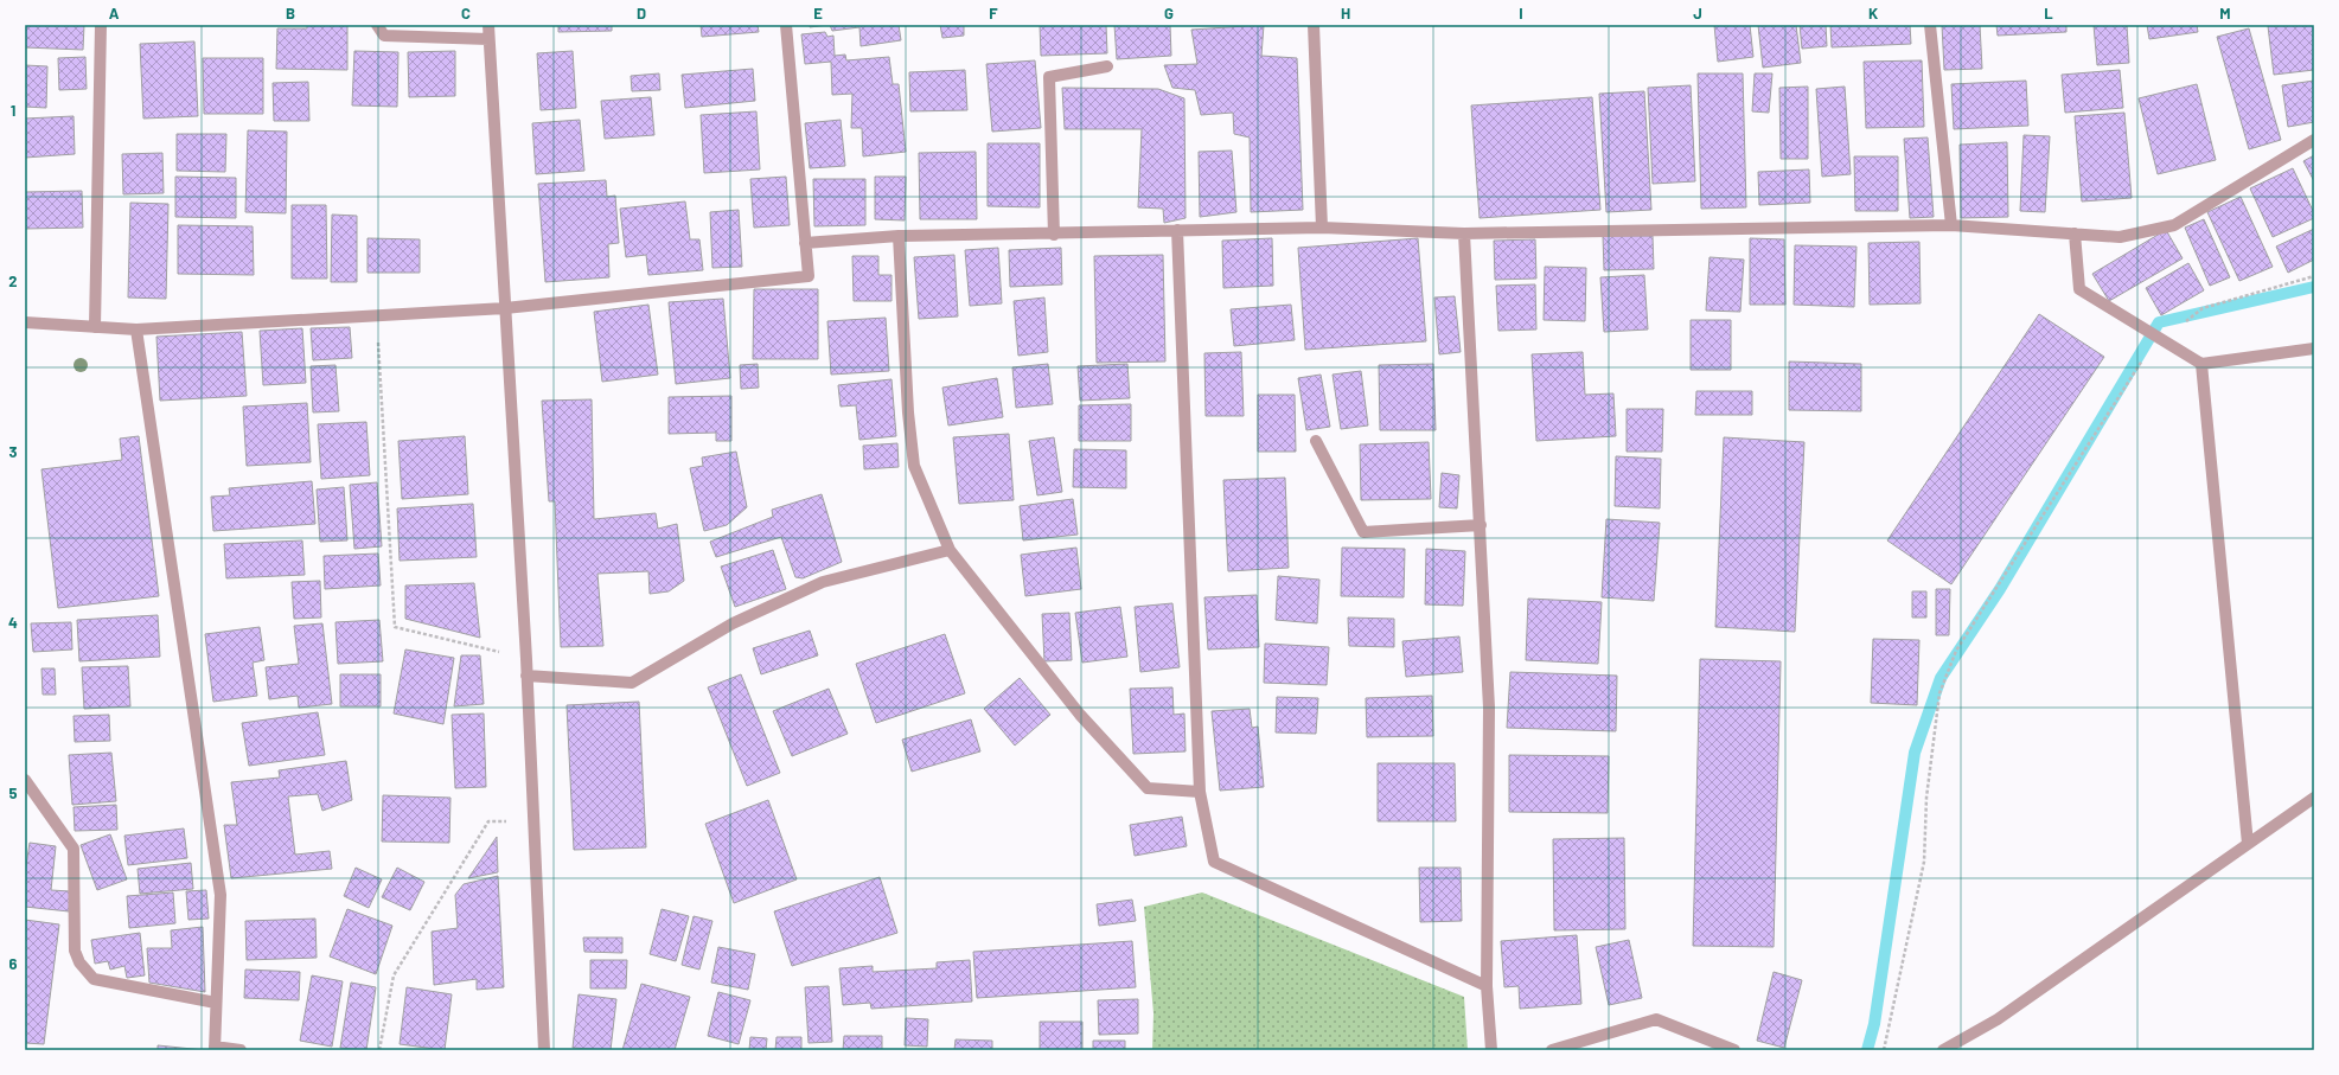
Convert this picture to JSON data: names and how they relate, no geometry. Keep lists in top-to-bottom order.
{
  "grid": {
    "columns": [
      "A",
      "B",
      "C",
      "D",
      "E",
      "F",
      "G",
      "H",
      "I",
      "J",
      "K",
      "L",
      "M"
    ],
    "rows": [
      "1",
      "2",
      "3",
      "4",
      "5",
      "6"
    ]
  }
}
